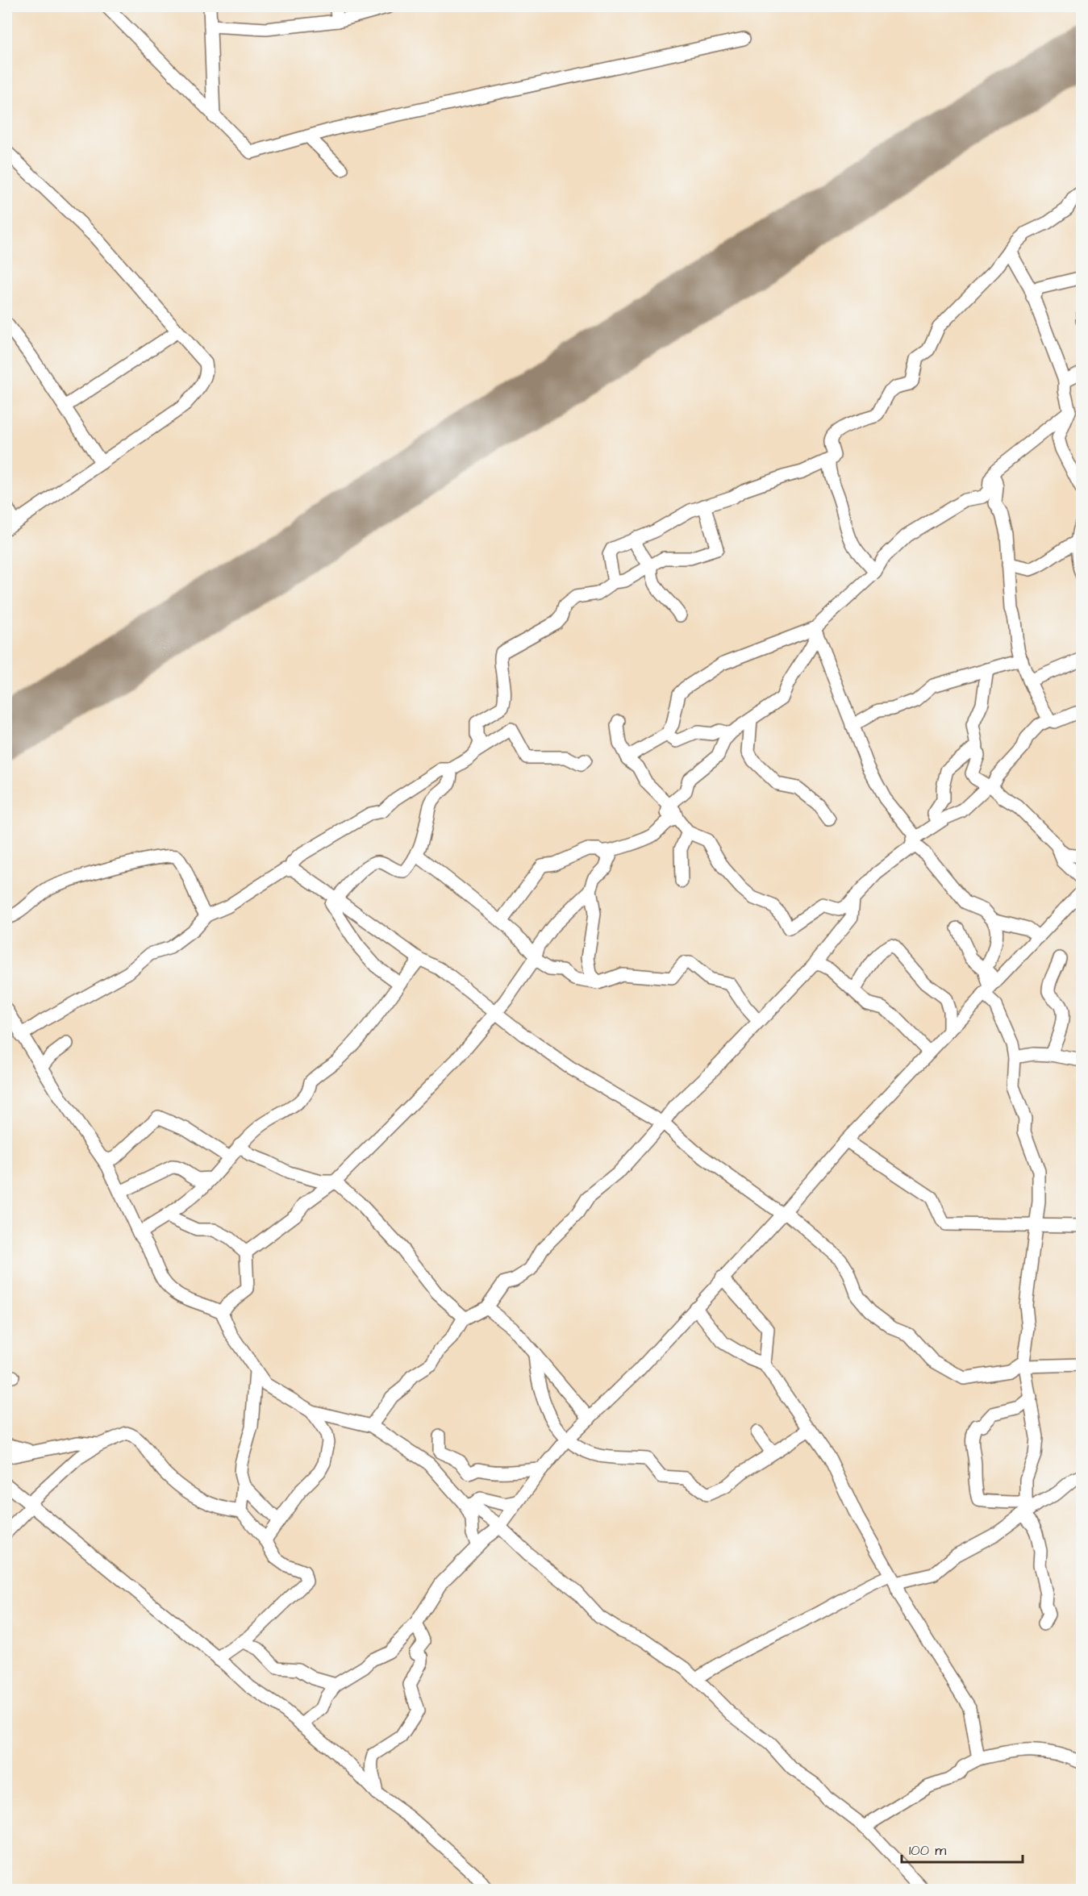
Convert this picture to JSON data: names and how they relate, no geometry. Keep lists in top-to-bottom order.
{
  "scale_bar": "100 m"
}
